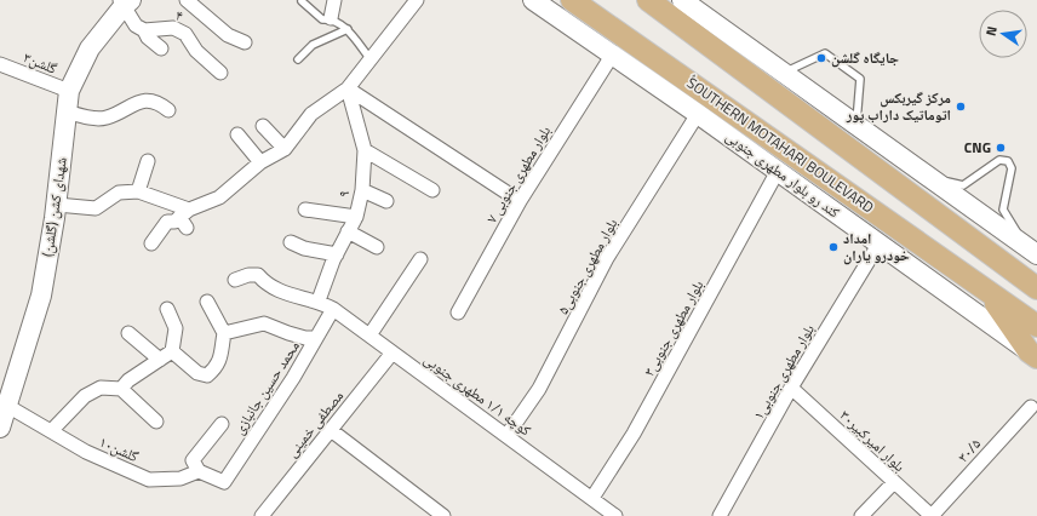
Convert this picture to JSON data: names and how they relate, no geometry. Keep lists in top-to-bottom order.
{
  "streets": {
    "main road": ["ُSOUTHERN MOTAHARI BOULEVARD", "کند رو بلوار مطهری جنوبی", "شهدای کشن (گلشن)"],
    "street": [
      "۴",
      "گلشن۳",
      "۷ بلوار مطهری جنوبی",
      "۹",
      "۵بلوار مطهری جنوبی",
      "بلوار مطهری جنوبی۳",
      "۱بلوار مطهری جنوبی",
      "محمد حسین جانبازی",
      "کوچه ۱/۱ مطهری جنوبی",
      "مصطفی خمینی",
      "بلوار امیرکبیر۳۰",
      "گلشن۱۰",
      "۳۰/۵"
    ]
  },
  "crossings": [
    ["گلشن۳", "شهدای کشن (گلشن)"],
    ["۷ بلوار مطهری جنوبی", "کند رو بلوار مطهری جنوبی"],
    ["کند رو بلوار مطهری جنوبی", "۵بلوار مطهری جنوبی"],
    ["کند رو بلوار مطهری جنوبی", "بلوار مطهری جنوبی۳"],
    ["کند رو بلوار مطهری جنوبی", "۱بلوار مطهری جنوبی"],
    ["۹", "کوچه ۱/۱ مطهری جنوبی"],
    ["شهدای کشن (گلشن)", "گلشن۱۰"],
    ["۵بلوار مطهری جنوبی", "کوچه ۱/۱ مطهری جنوبی"],
    ["بلوار مطهری جنوبی۳", "کوچه ۱/۱ مطهری جنوبی"],
    ["۱بلوار مطهری جنوبی", "بلوار امیرکبیر۳۰"],
    ["محمد حسین جانبازی", "کوچه ۱/۱ مطهری جنوبی"],
    ["محمد حسین جانبازی", "گلشن۱۰"],
    ["کوچه ۱/۱ مطهری جنوبی", "مصطفی خمینی"],
    ["بلوار امیرکبیر۳۰", "۳۰/۵"]
  ],
  "places": [
    "جایگاه گلشن",
    "مرکز گیربکس اتوماتیک داراب پور",
    "CNG",
    "امداد خودرو یاران"
  ],
  "north": "left"
}
